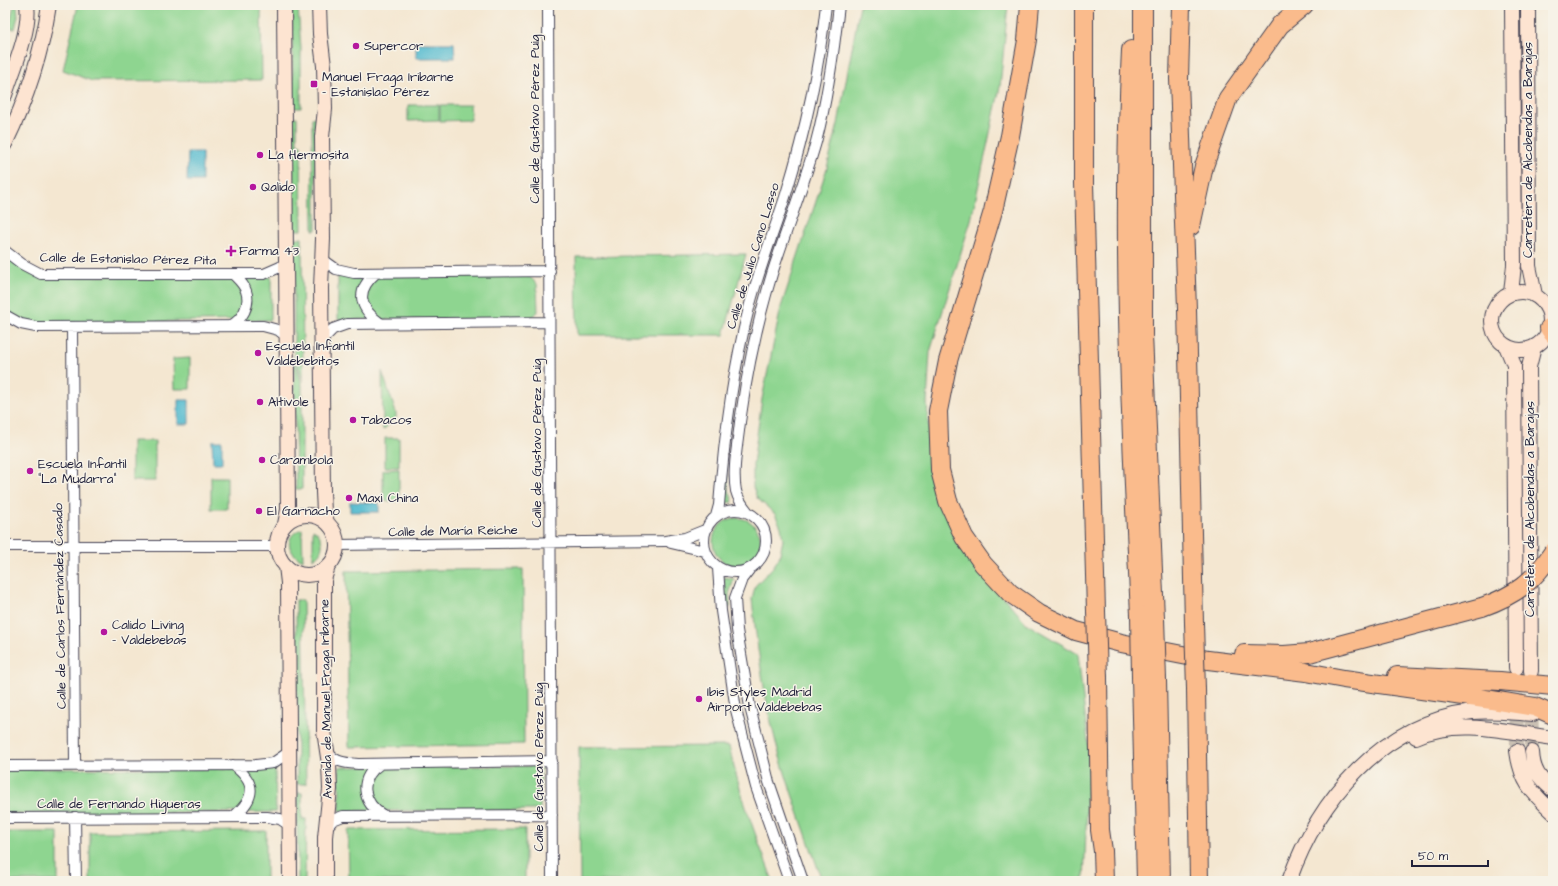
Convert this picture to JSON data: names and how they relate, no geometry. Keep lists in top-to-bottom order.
{
  "streets": {
    "street": [
      "Calle de Gustavo Pérez Puig",
      "Carretera de Alcobendas a Barajas",
      "Calle de Julio Cano Lasso",
      "Calle de Estanislao Pérez Pita",
      "Calle de María Reiche",
      "Calle de Carlos Fernández Casado",
      "Avenida de Manuel Fraga Iribarne",
      "Calle de Fernando Higueras"
    ]
  },
  "crossings": [
    ["Calle de Gustavo Pérez Puig", "Calle de María Reiche"],
    ["Calle de Julio Cano Lasso", "Calle de María Reiche"],
    ["Calle de María Reiche", "Avenida de Manuel Fraga Iribarne"]
  ],
  "places": {
    "other": [
      "Supercor",
      "La Hermosita",
      "Qalido",
      "Escuela Infantil Valdebebitos",
      "Altivole",
      "Tabacos",
      "Carambola",
      "Escuela Infantil \"La Mudarra\"",
      "Maxi China",
      "El Garnacho",
      "Calido Living - Valdebebas",
      "Ibis Styles Madrid Airport Valdebebas"
    ],
    "transit": ["Manuel Fraga Iribarne - Estanislao Pérez"],
    "health": ["Farma 43"]
  },
  "scale_bar": "50 m"
}
